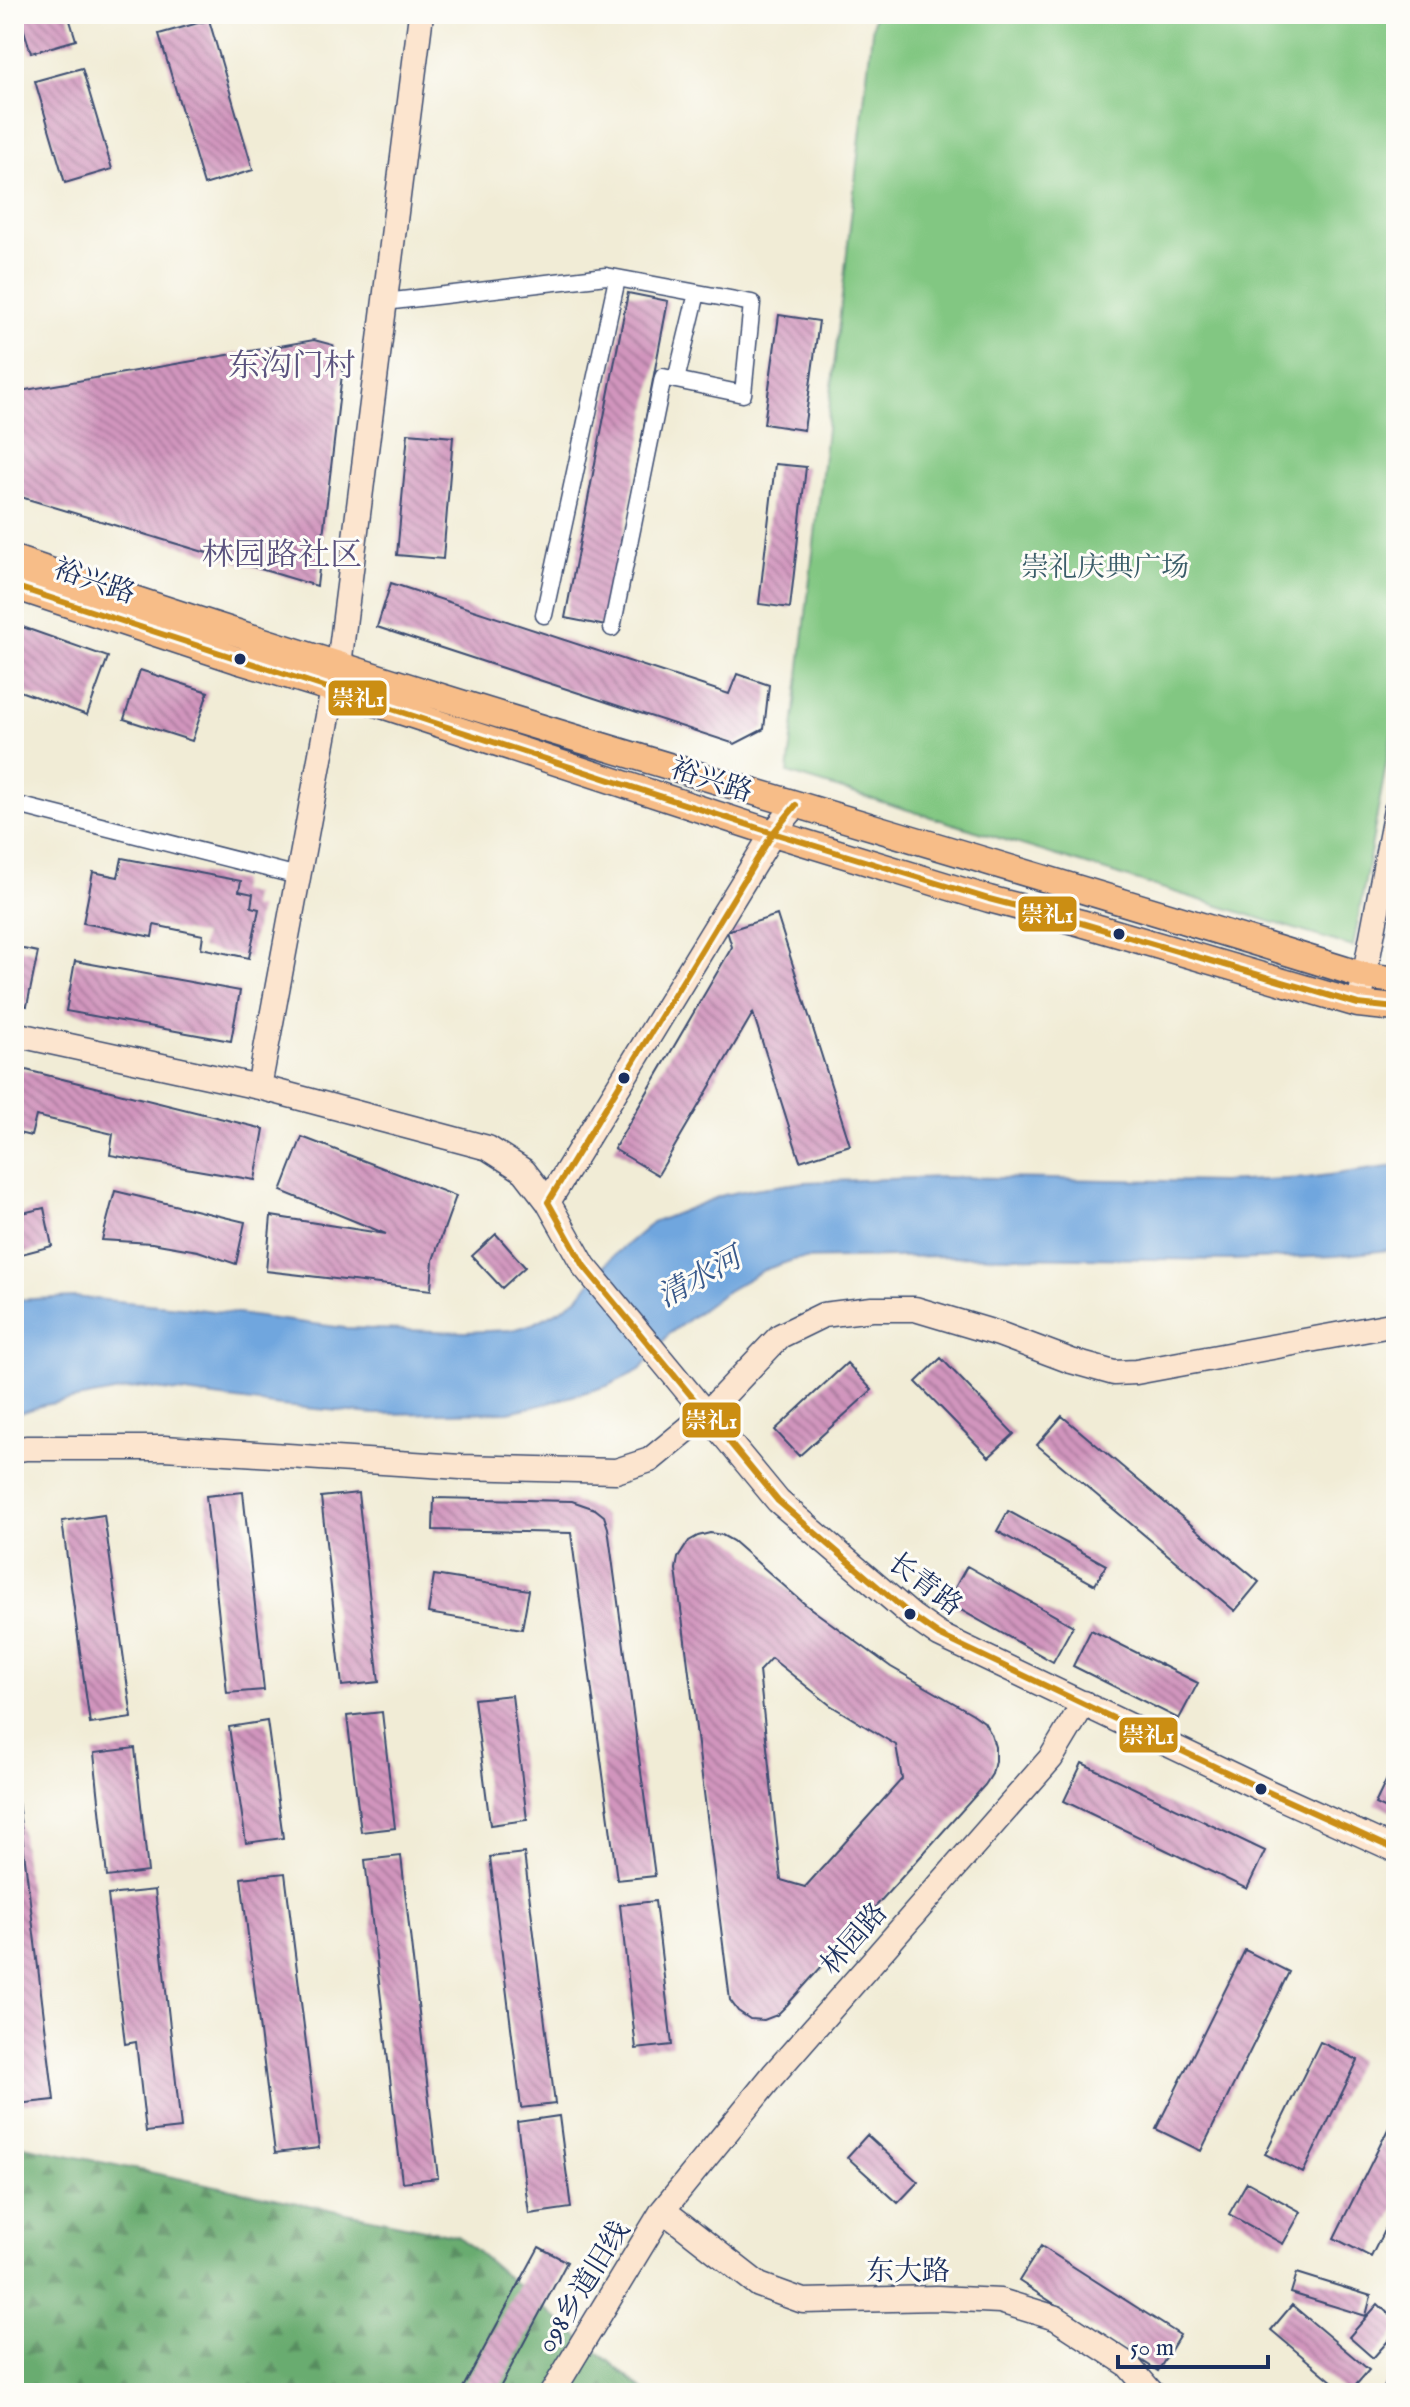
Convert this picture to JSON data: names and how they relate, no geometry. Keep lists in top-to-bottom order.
{
  "streets": {
    "main road": ["裕兴路"],
    "street": [
      "长青路",
      "林园路",
      "东大路",
      "098乡道旧线"
    ]
  },
  "crossings": [
    ["长青路", "林园路"],
    ["林园路", "东大路"],
    ["林园路", "098乡道旧线"],
    ["东大路", "098乡道旧线"]
  ],
  "districts": ["东沟门村", "林园路社区"],
  "water": ["清水河"],
  "parks": ["崇礼庆典广场"],
  "lines": ["transit line 崇礼1"],
  "scale_bar": "50 m"
}
